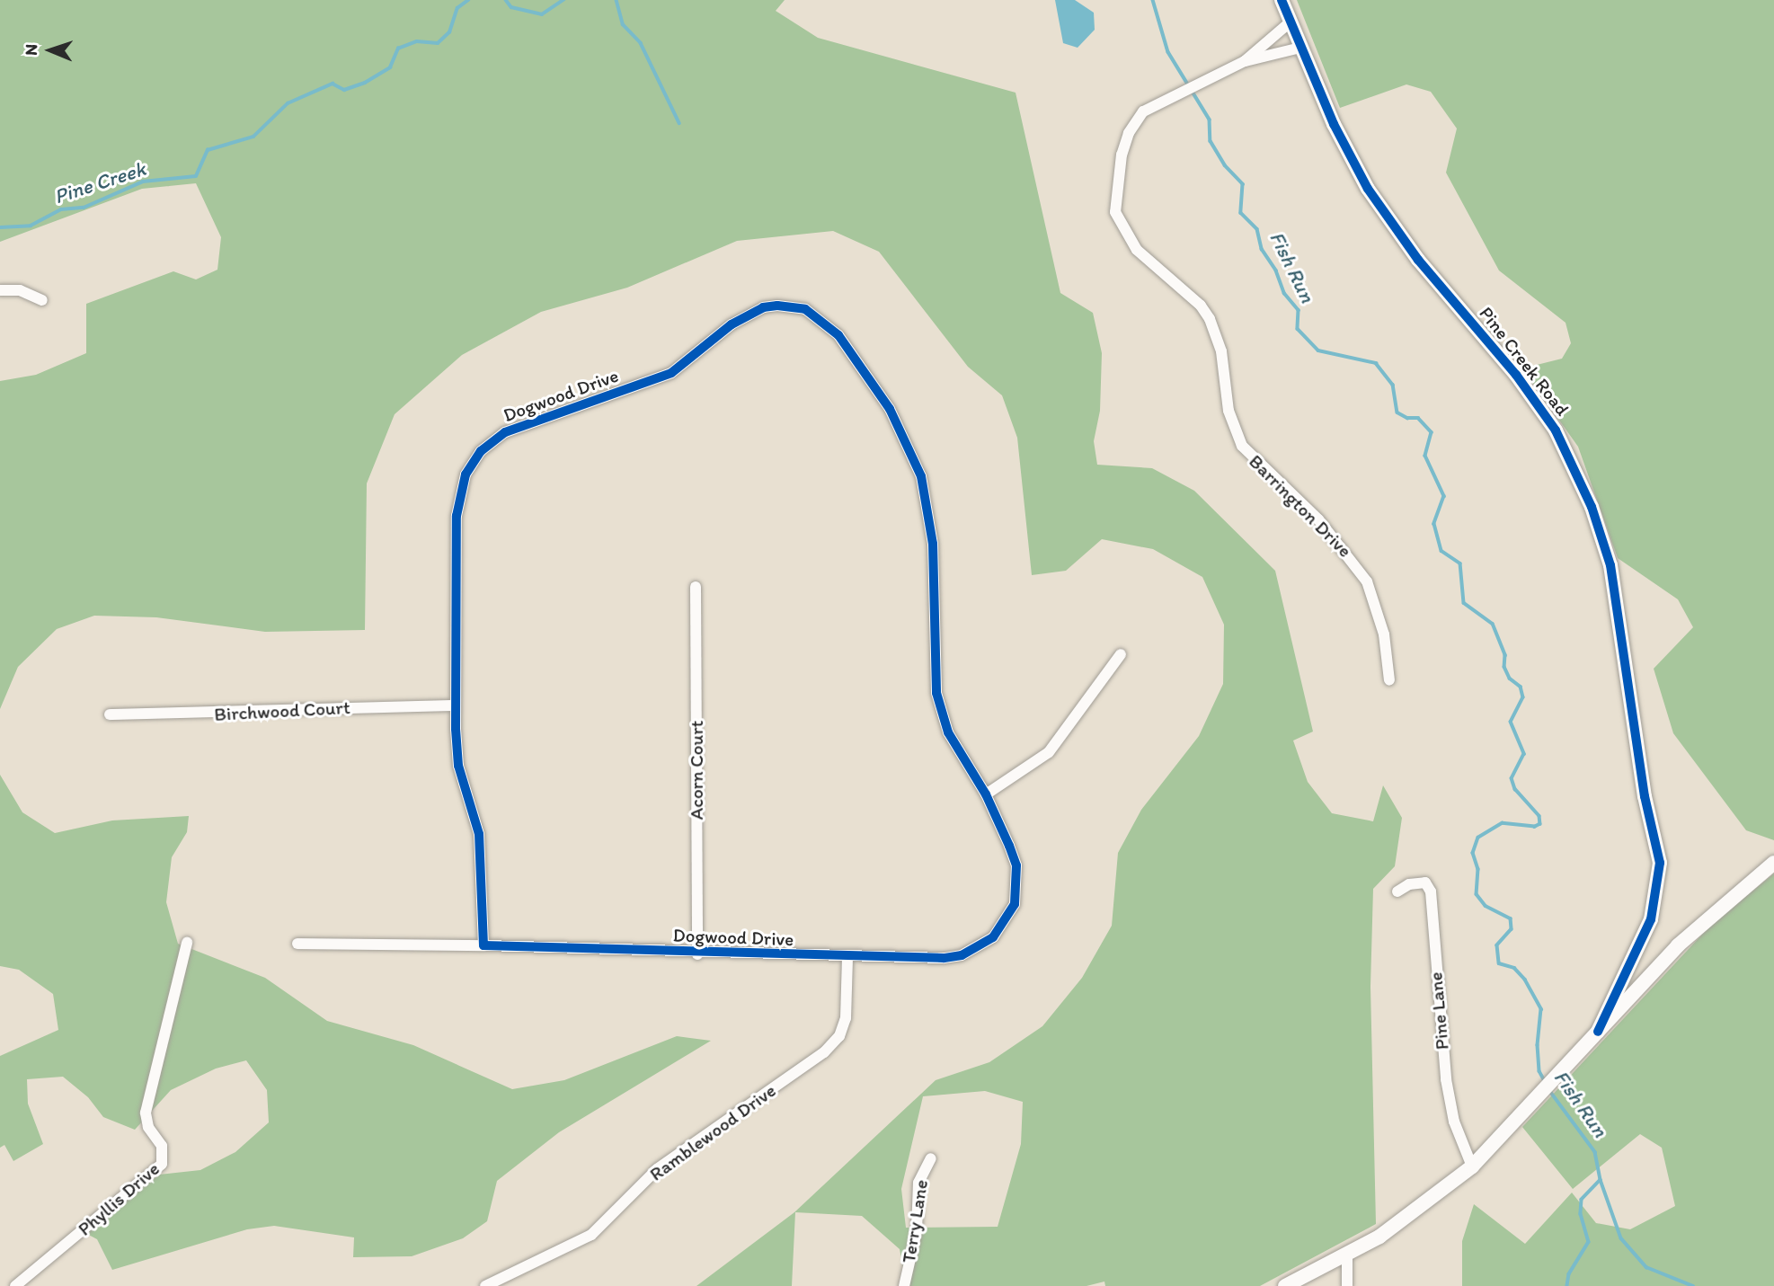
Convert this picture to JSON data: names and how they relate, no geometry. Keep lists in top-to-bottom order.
{
  "streets": {
    "street": [
      "Pine Creek Road",
      "Dogwood Drive",
      "Barrington Drive",
      "Birchwood Court",
      "Acorn Court",
      "Pine Lane",
      "Ramblewood Drive",
      "Phyllis Drive",
      "Terry Lane"
    ]
  },
  "crossings": [
    ["Pine Creek Road", "Barrington Drive"],
    ["Dogwood Drive", "Birchwood Court"],
    ["Dogwood Drive", "Acorn Court"],
    ["Dogwood Drive", "Ramblewood Drive"]
  ],
  "water": ["Pine Creek", "Fish Run"],
  "north": "left"
}
